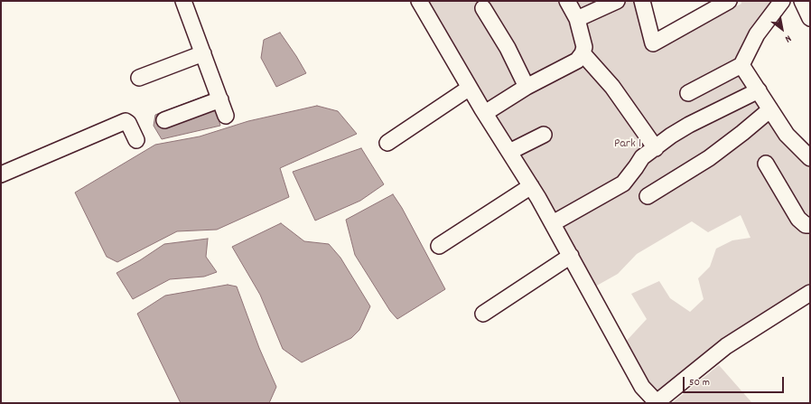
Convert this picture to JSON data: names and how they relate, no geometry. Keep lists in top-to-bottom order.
{
  "parks": ["Park 1"],
  "scale_bar": "50 m",
  "north": "bottom right"
}
